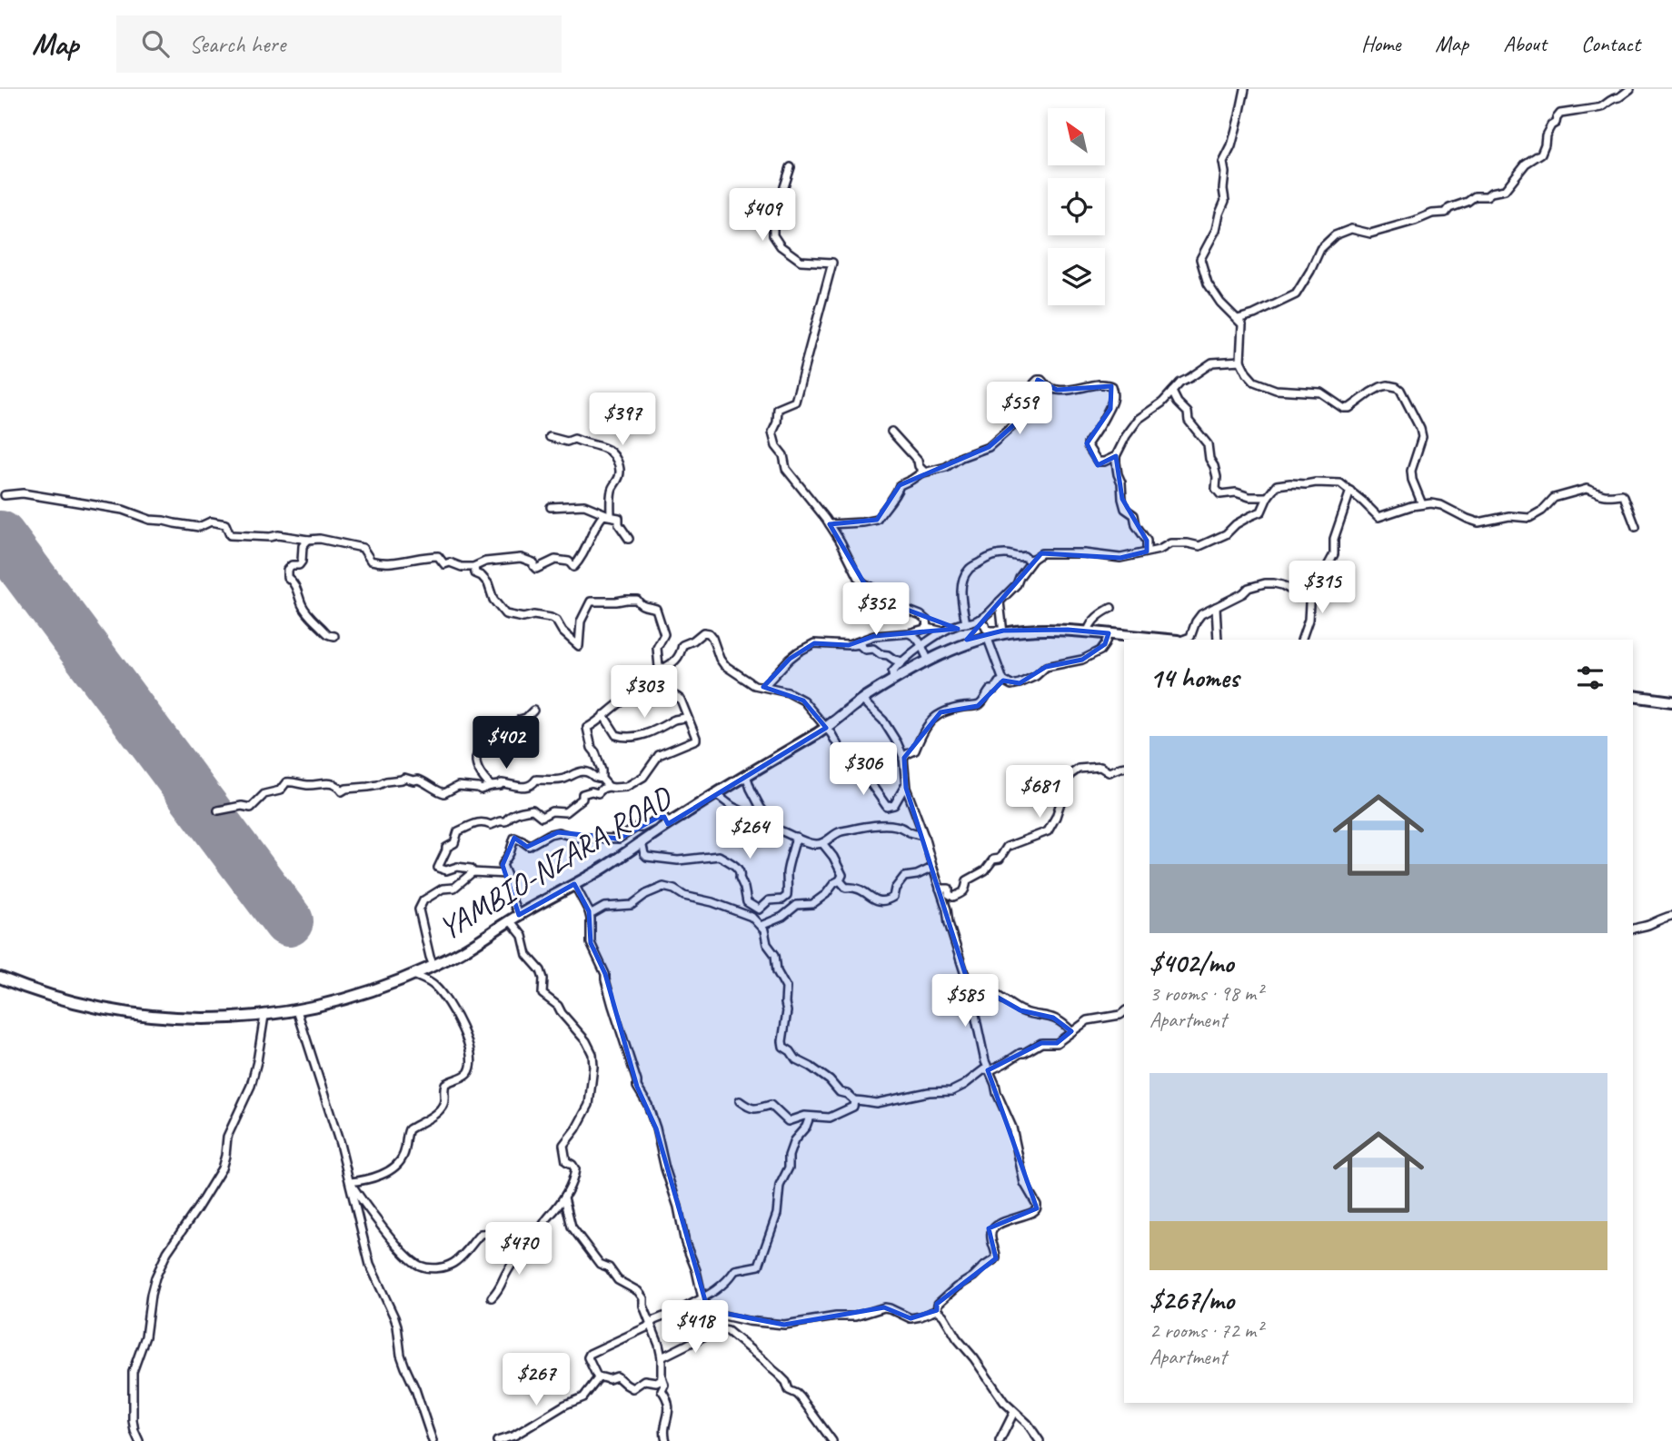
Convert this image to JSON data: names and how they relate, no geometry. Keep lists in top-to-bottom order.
{
  "streets": {
    "main road": ["YAMBIO-NZARA ROAD"]
  },
  "north": "top left",
  "page": {
    "header": "Map",
    "search": "Search here",
    "nav": [
      "Home",
      "Map",
      "About",
      "Contact"
    ],
    "price": [
      "$409",
      "$559",
      "$397",
      "$315",
      "$352",
      "$303",
      "$402",
      "$306",
      "$681",
      "$264",
      "$585",
      "$470",
      "$418",
      "$267"
    ],
    "heading": "14 homes",
    "list": [
      {
        "name": "$402/mo",
        "note": "3 rooms · 98 m² · Apartment"
      },
      {
        "name": "$267/mo",
        "note": "2 rooms · 72 m² · Apartment"
      }
    ]
  }
}
